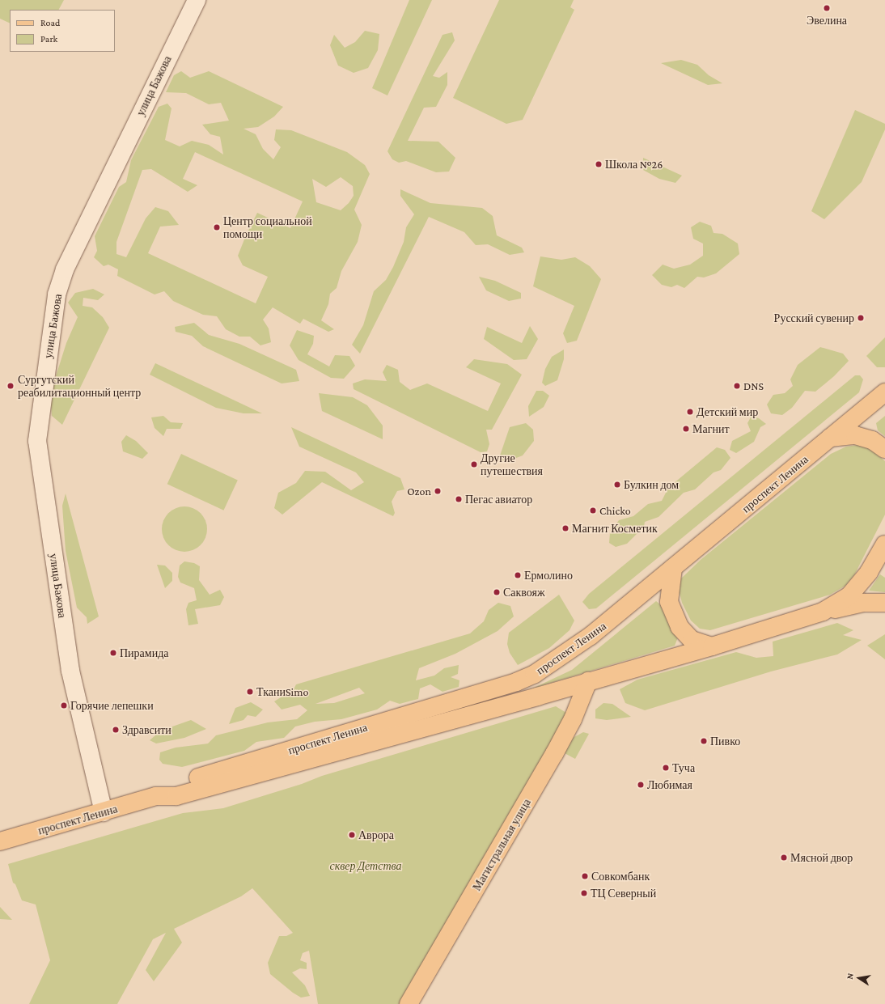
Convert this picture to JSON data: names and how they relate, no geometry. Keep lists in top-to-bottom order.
{
  "streets": {
    "main road": ["проспект Ленина", "Магистральная улица"],
    "street": ["улица Бажова"]
  },
  "crossings": [
    ["улица Бажова", "проспект Ленина"],
    ["проспект Ленина", "Магистральная улица"]
  ],
  "parks": ["сквер Детства"],
  "places": [
    "Эвелина",
    "Школа №26",
    "Центр социальной помощи",
    "Русский сувенир",
    "Сургутский реабилитационный центр",
    "DNS",
    "Детский мир",
    "Магнит",
    "Другие путешествия",
    "Булкин дом",
    "Ozon",
    "Пегас авиатор",
    "Chicko",
    "Магнит Косметик",
    "Ермолино",
    "Саквояж",
    "Пирамида",
    "ТканиSimo",
    "Горячие лепешки",
    "Здравсити",
    "Пивко",
    "Туча",
    "Любимая",
    "Аврора",
    "Мясной двор",
    "Совкомбанк",
    "ТЦ Северный"
  ],
  "legend": ["Road", "Park"],
  "north": "left"
}
